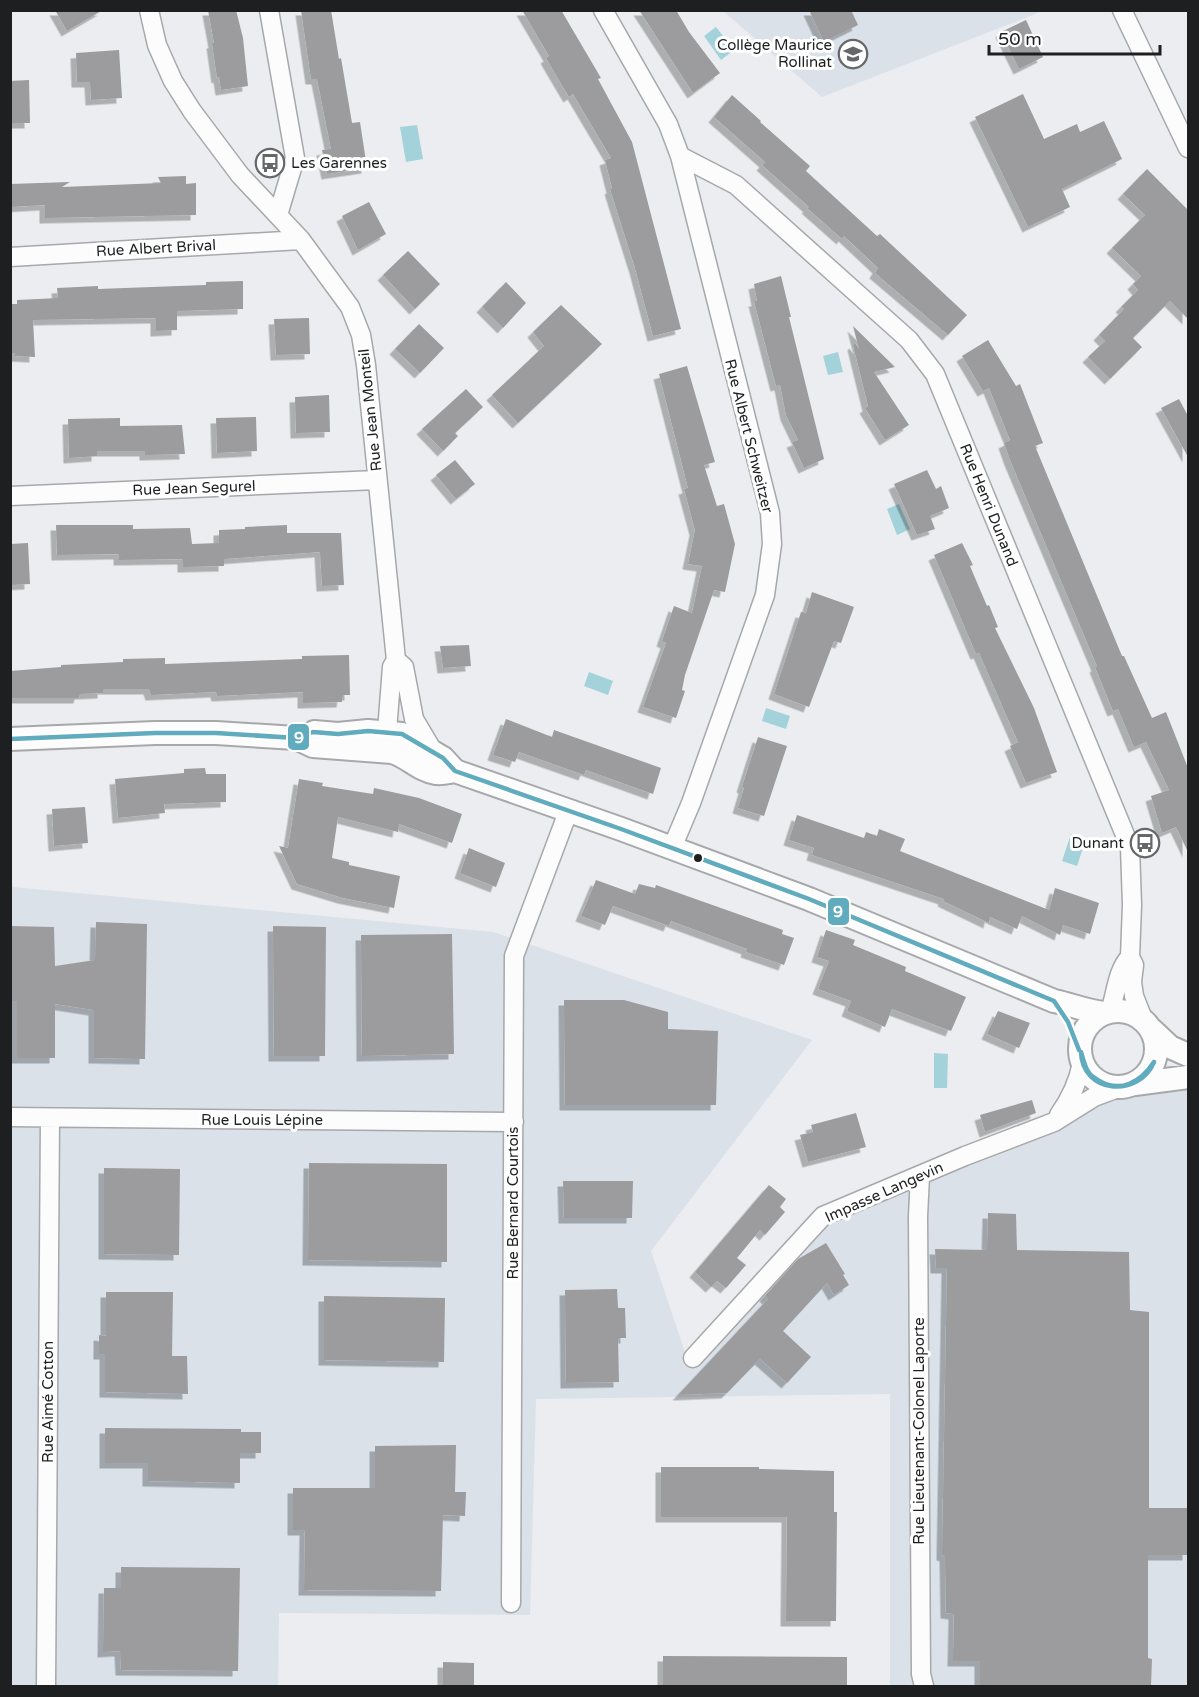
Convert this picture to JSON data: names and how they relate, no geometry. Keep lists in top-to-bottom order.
{
  "streets": {
    "street": [
      "Rue Albert Brival",
      "Rue Jean Monteil",
      "Rue Albert Schweitzer",
      "Rue Jean Segurel",
      "Rue Henri Dunand",
      "Rue Louis Lépine",
      "Impasse Langevin",
      "Rue Bernard Courtois",
      "Rue Aimé Cotton",
      "Rue Lieutenant-Colonel Laporte"
    ]
  },
  "crossings": [
    ["Rue Albert Brival", "Rue Jean Monteil"],
    ["Rue Jean Monteil", "Rue Jean Segurel"],
    ["Rue Albert Schweitzer", "Rue Henri Dunand"],
    ["Rue Henri Dunand", "Impasse Langevin"],
    ["Rue Louis Lépine", "Rue Bernard Courtois"],
    ["Rue Louis Lépine", "Rue Aimé Cotton"],
    ["Impasse Langevin", "Rue Lieutenant-Colonel Laporte"]
  ],
  "places": {
    "school or university": ["Collège Maurice Rollinat"],
    "bus stop": ["Les Garennes", "Dunant"]
  },
  "lines": ["transit line 9"],
  "scale_bar": "50 m"
}
